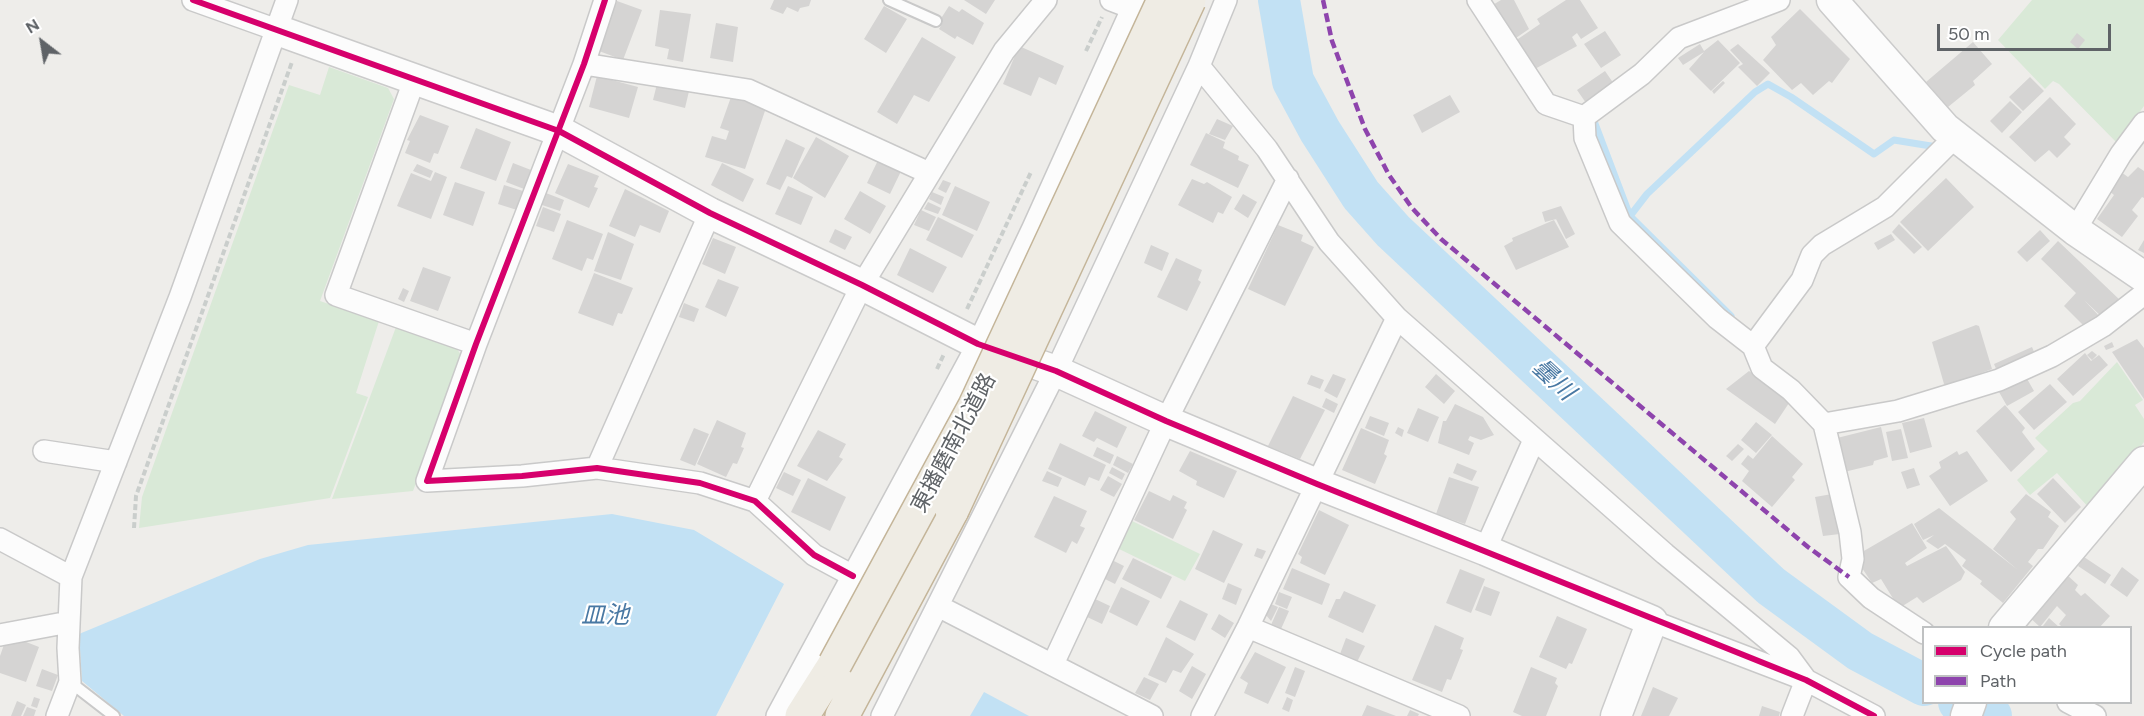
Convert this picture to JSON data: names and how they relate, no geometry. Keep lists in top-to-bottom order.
{
  "streets": {
    "highway": ["東播磨南北道路"]
  },
  "water": ["曇川", "皿池"],
  "legend": ["Cycle path", "Path"],
  "scale_bar": "50 m",
  "north": "top left"
}
